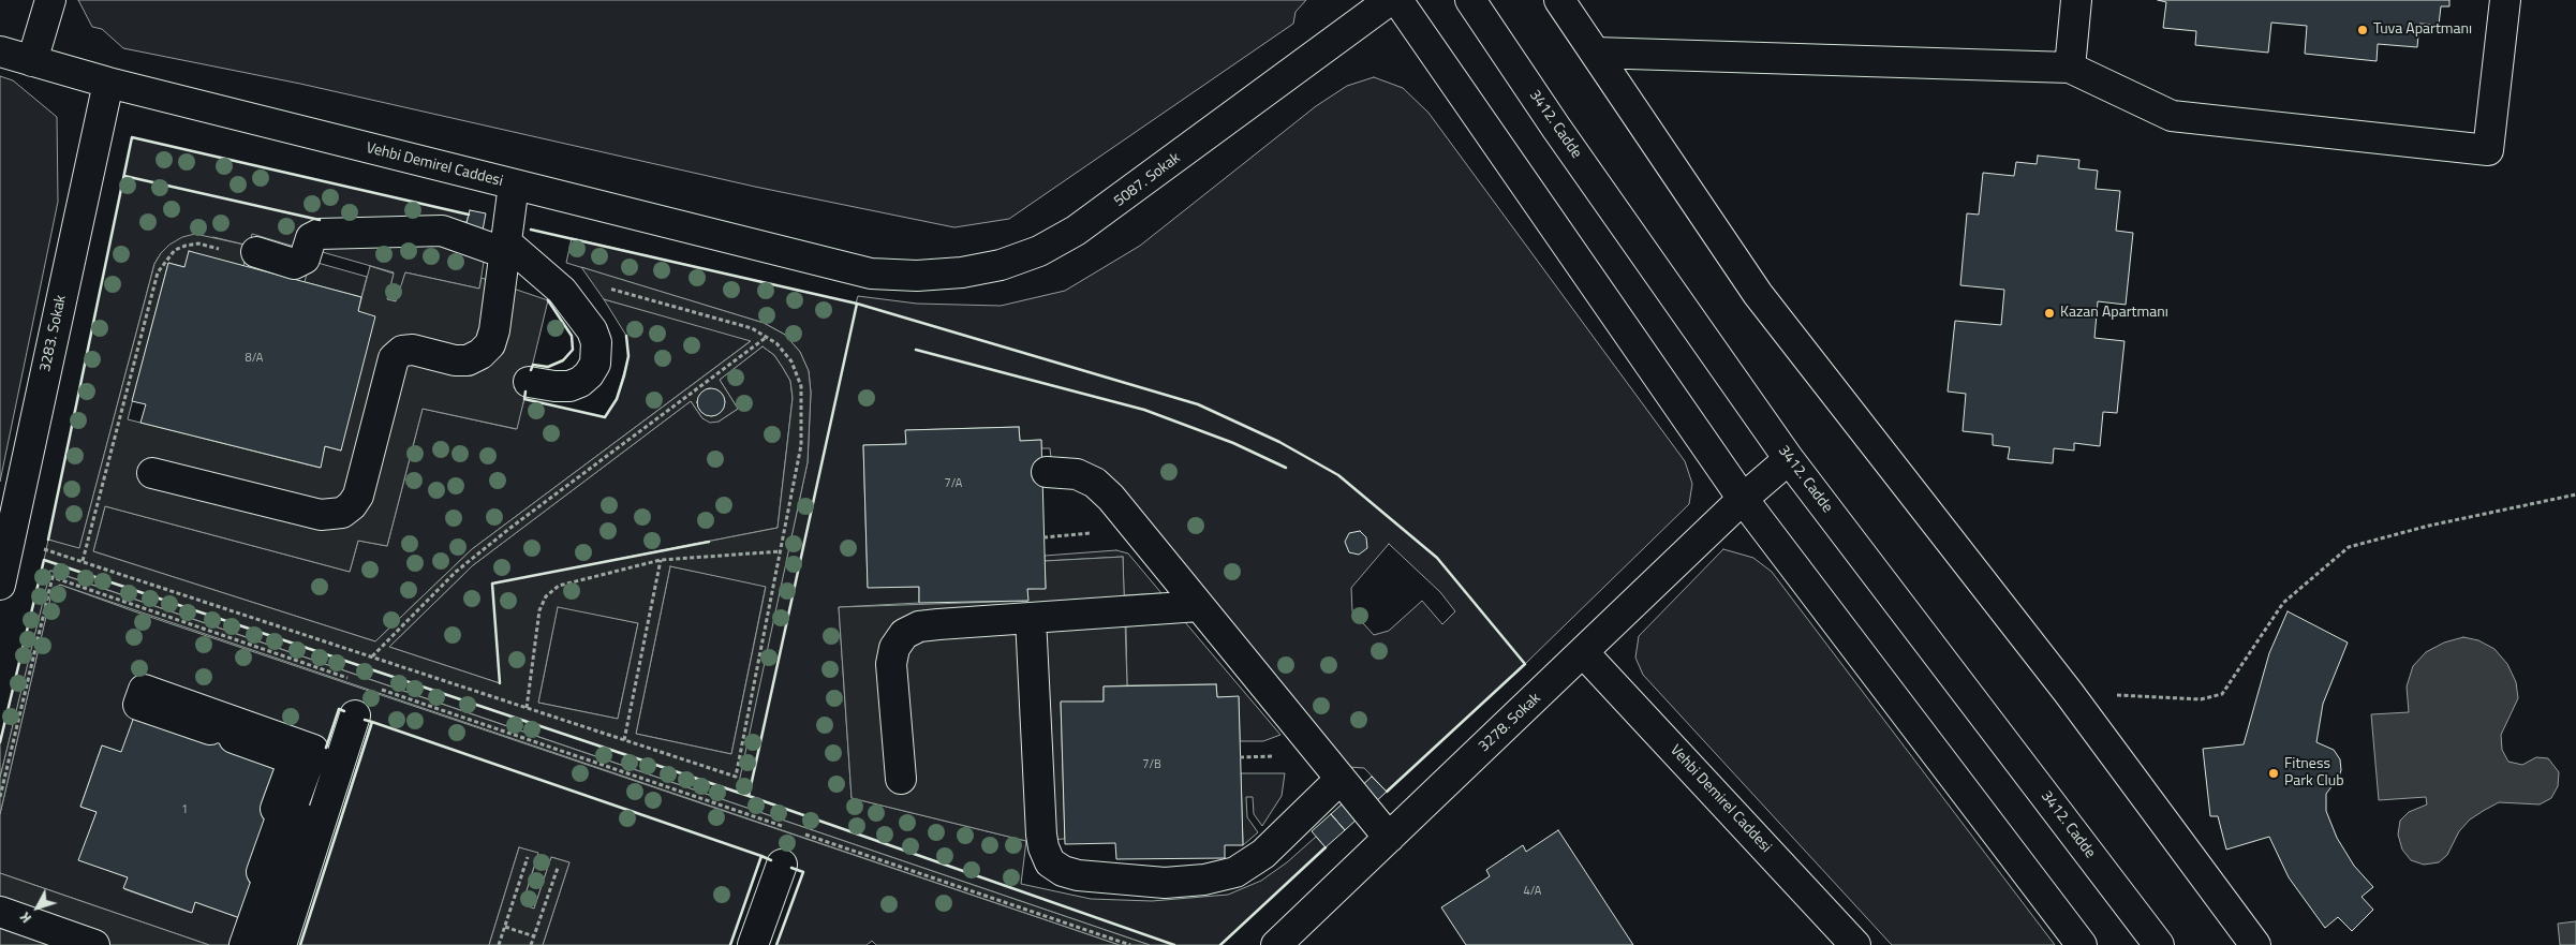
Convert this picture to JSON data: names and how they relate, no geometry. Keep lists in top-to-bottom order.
{
  "streets": {
    "street": [
      "3412. Cadde",
      "Vehbi Demirel Caddesi",
      "5087. Sokak",
      "3283. Sokak",
      "3278. Sokak"
    ]
  },
  "crossings": [
    ["3412. Cadde", "3278. Sokak"],
    ["Vehbi Demirel Caddesi", "5087. Sokak"],
    ["Vehbi Demirel Caddesi", "3283. Sokak"],
    ["Vehbi Demirel Caddesi", "3278. Sokak"]
  ],
  "places": ["Tuva Apartmanı", "Kazan Apartmanı", "Fitness Park Club"],
  "house_numbers": [
    "8/A",
    "7/A",
    "7/B",
    "1",
    "4/A"
  ],
  "north": "bottom left"
}
